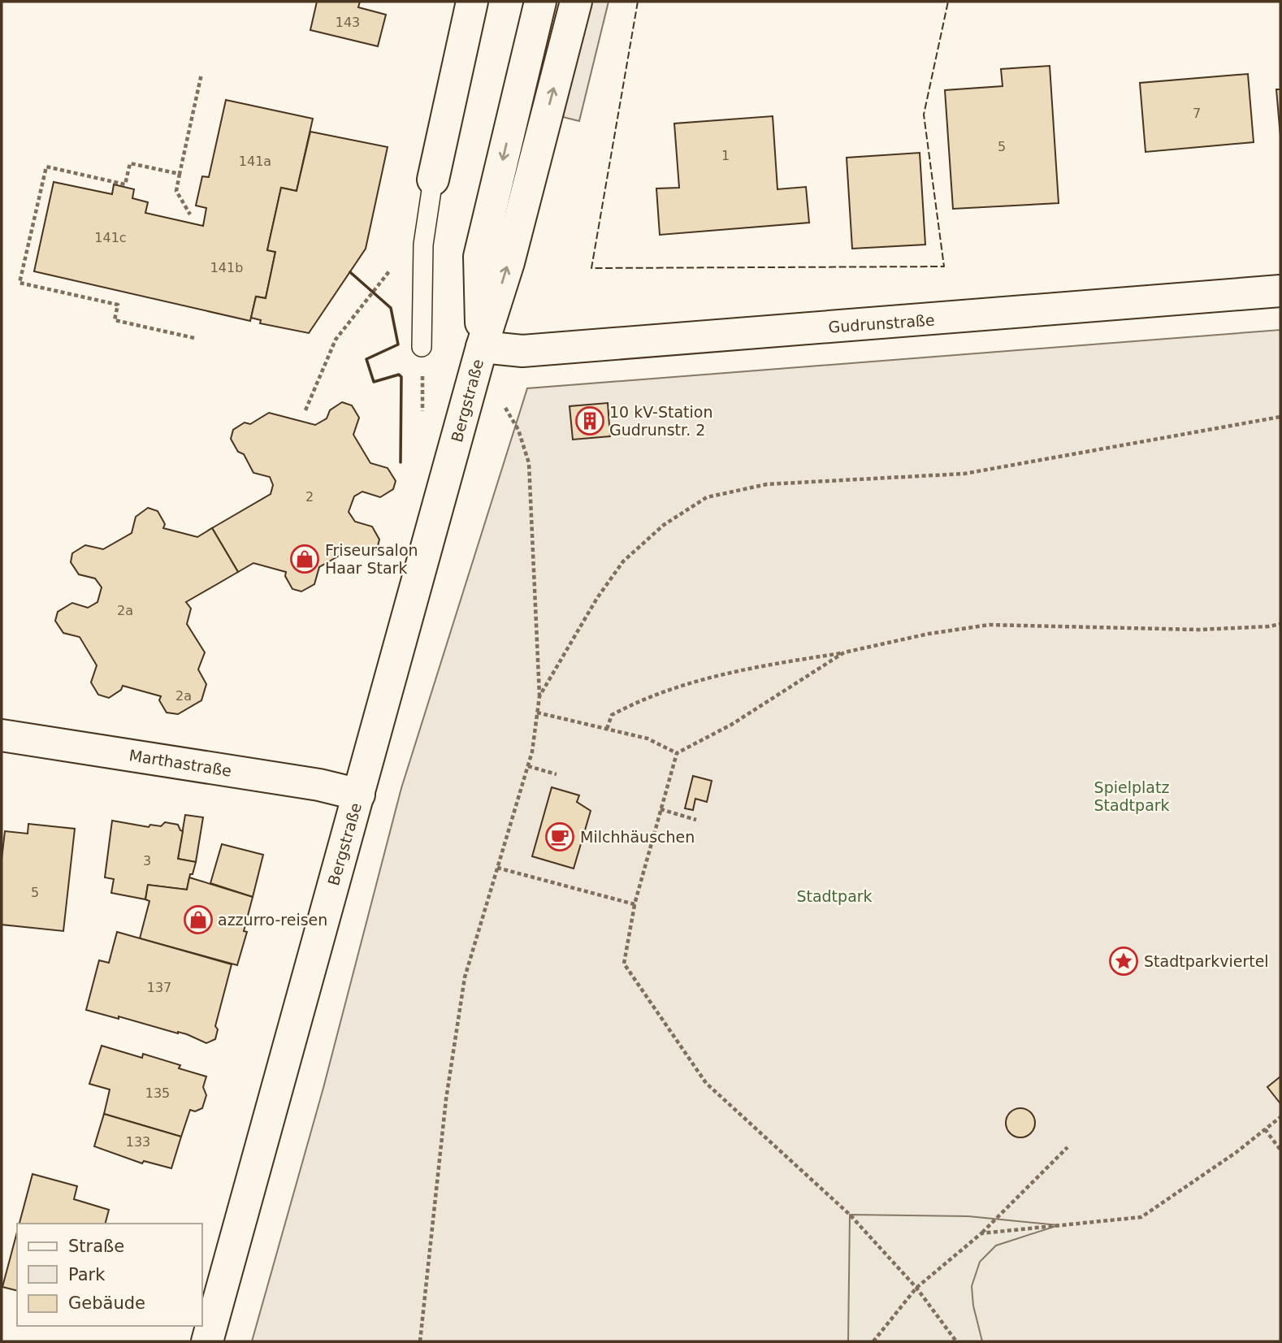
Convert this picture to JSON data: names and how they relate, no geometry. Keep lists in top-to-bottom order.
{
  "streets": {
    "street": ["Gudrunstraße", "Bergstraße", "Marthastraße"]
  },
  "crossings": [
    ["Gudrunstraße", "Bergstraße"],
    ["Bergstraße", "Marthastraße"]
  ],
  "parks": ["Spielplatz Stadtpark", "Stadtpark"],
  "places": {
    "building": ["10 kV-Station Gudrunstr. 2"],
    "shop": ["Friseursalon Haar Stark", "azzurro-reisen"],
    "cafe": ["Milchhäuschen"],
    "place": ["Stadtparkviertel"]
  },
  "house_numbers": [
    "143",
    "7",
    "5",
    "1",
    "141a",
    "141c",
    "141b",
    "2",
    "2a",
    "2a",
    "3",
    "5",
    "137",
    "135",
    "133"
  ],
  "legend": ["Straße", "Park", "Gebäude"]
}
